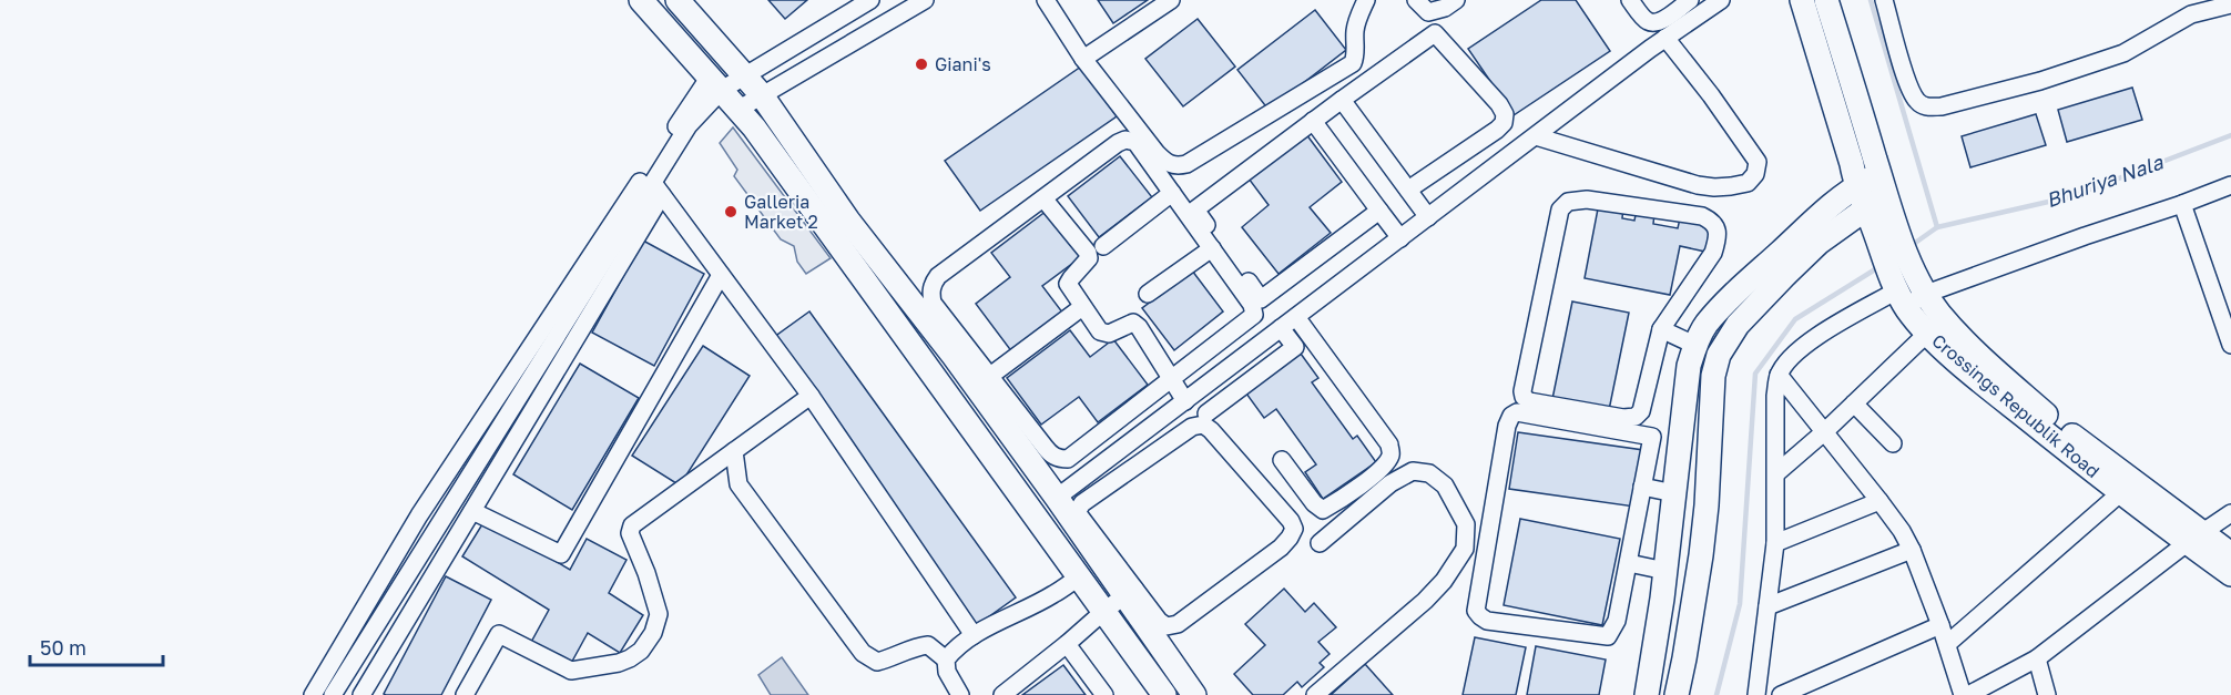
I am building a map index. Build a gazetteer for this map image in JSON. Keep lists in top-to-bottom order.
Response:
{
  "streets": {
    "street": ["Crossings Republik Road"]
  },
  "water": ["Bhuriya Nala"],
  "places": ["Giani's", "Galleria Market 2"],
  "scale_bar": "50 m"
}
